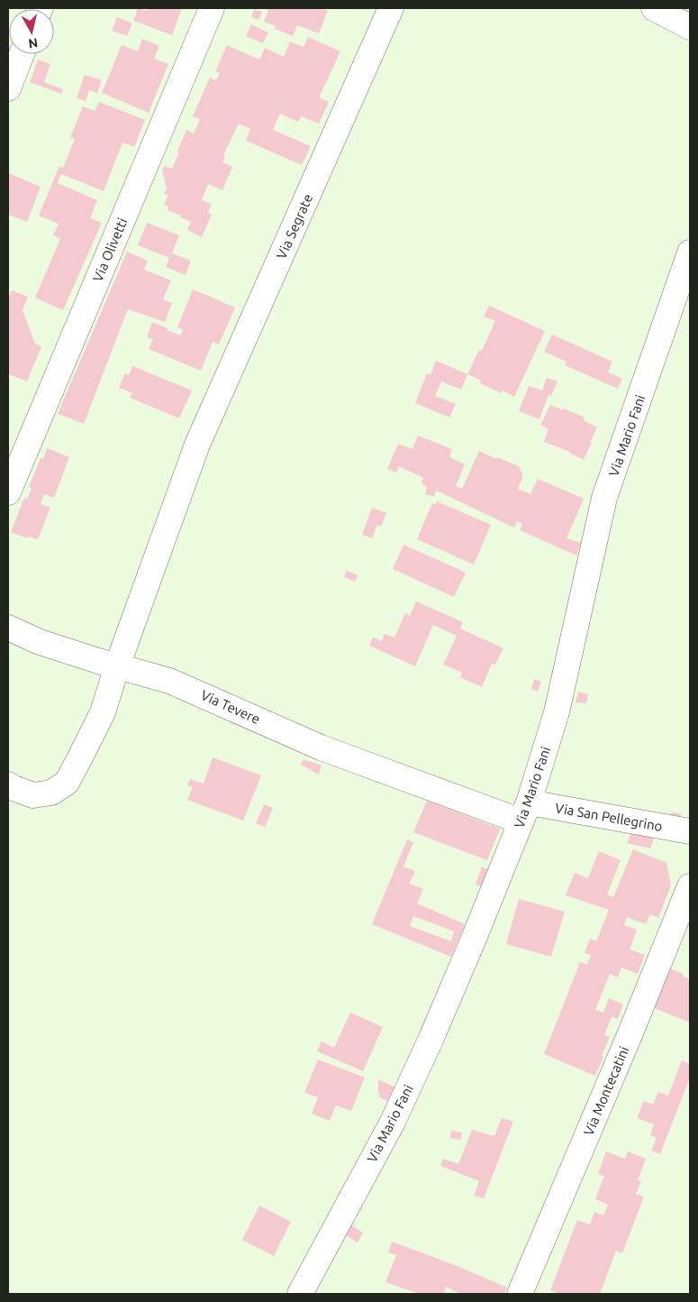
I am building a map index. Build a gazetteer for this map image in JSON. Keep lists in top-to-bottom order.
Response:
{
  "streets": {
    "street": [
      "Via Segrate",
      "Via Olivetti",
      "Via Mario Fani",
      "Via Tevere",
      "Via San Pellegrino",
      "Via Montecatini"
    ]
  },
  "crossings": [
    ["Via Segrate", "Via Tevere"],
    ["Via Mario Fani", "Via Tevere"],
    ["Via Mario Fani", "Via San Pellegrino"],
    ["Via Tevere", "Via San Pellegrino"]
  ],
  "north": "bottom"
}
